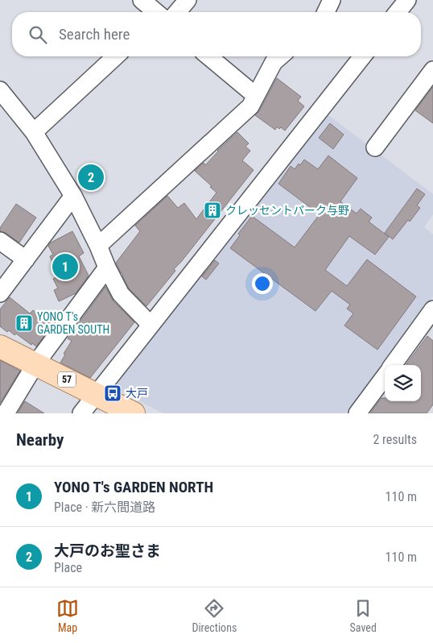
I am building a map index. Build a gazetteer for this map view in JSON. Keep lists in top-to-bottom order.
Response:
{
  "streets": {
    "main road": ["57"]
  },
  "places": {
    "building": ["クレッセントパーク与野", "YONO T's GARDEN SOUTH"],
    "bus stop": ["大戸"]
  },
  "page": {
    "search": "Search here",
    "pins": ["2", "1"],
    "heading": ["Nearby", "2 results"],
    "list": [
      {
        "mark": "1",
        "name": "YONO T's GARDEN NORTH",
        "note": "Place · 新六間道路",
        "value": "110 m"
      },
      {
        "mark": "2",
        "name": "大戸のお聖さま",
        "note": "Place",
        "value": "110 m"
      }
    ],
    "nav": ["Map", "Directions", "Saved"]
  }
}
